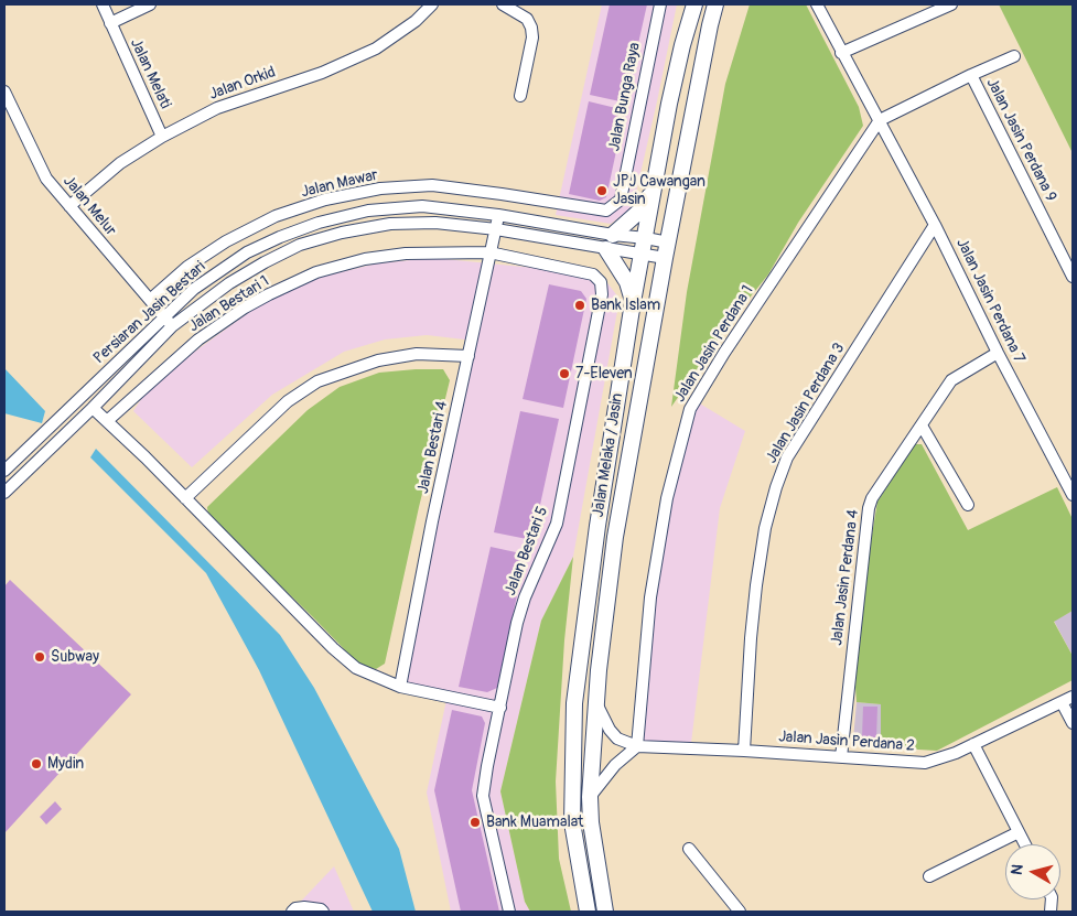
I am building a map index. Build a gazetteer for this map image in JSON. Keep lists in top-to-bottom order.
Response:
{
  "streets": {
    "main road": ["Jalan Melaka / Jasin"],
    "street": [
      "Jalan Melati",
      "Jalan Orkid",
      "Jalan Bunga Raya",
      "Jalan Jasin Perdana 9",
      "Jalan Mawar",
      "Jalan Melur",
      "Jalan Jasin Perdana 7",
      "Jalan Bestari 1",
      "Persiaran Jasin Bestari",
      "Jalan Jasin Perdana 1",
      "Jalan Jasin Perdana 3",
      "Jalan Bestari 4",
      "Jalan Bestari 5",
      "Jalan Jasin Perdana 4",
      "Jalan Jasin Perdana 2"
    ]
  },
  "crossings": [
    ["Jalan Melati", "Jalan Orkid"],
    ["Jalan Orkid", "Jalan Melur"],
    ["Jalan Bunga Raya", "Jalan Mawar"],
    ["Jalan Mawar", "Jalan Melur"],
    ["Jalan Melur", "Persiaran Jasin Bestari"],
    ["Jalan Jasin Perdana 7", "Jalan Jasin Perdana 1"],
    ["Jalan Jasin Perdana 7", "Jalan Jasin Perdana 3"],
    ["Jalan Jasin Perdana 7", "Jalan Jasin Perdana 4"],
    ["Jalan Bestari 1", "Jalan Bestari 4"],
    ["Jalan Bestari 1", "Jalan Bestari 5"],
    ["Persiaran Jasin Bestari", "Jalan Bestari 4"],
    ["Persiaran Jasin Bestari", "Jalan Melaka / Jasin"],
    ["Jalan Jasin Perdana 1", "Jalan Jasin Perdana 2"],
    ["Jalan Jasin Perdana 3", "Jalan Jasin Perdana 2"],
    ["Jalan Bestari 4", "Jalan Bestari 5"],
    ["Jalan Jasin Perdana 4", "Jalan Jasin Perdana 2"]
  ],
  "places": [
    "JPJ Cawangan Jasin",
    "Bank Islam",
    "7-Eleven",
    "Subway",
    "Mydin",
    "Bank Muamalat"
  ],
  "north": "left"
}
